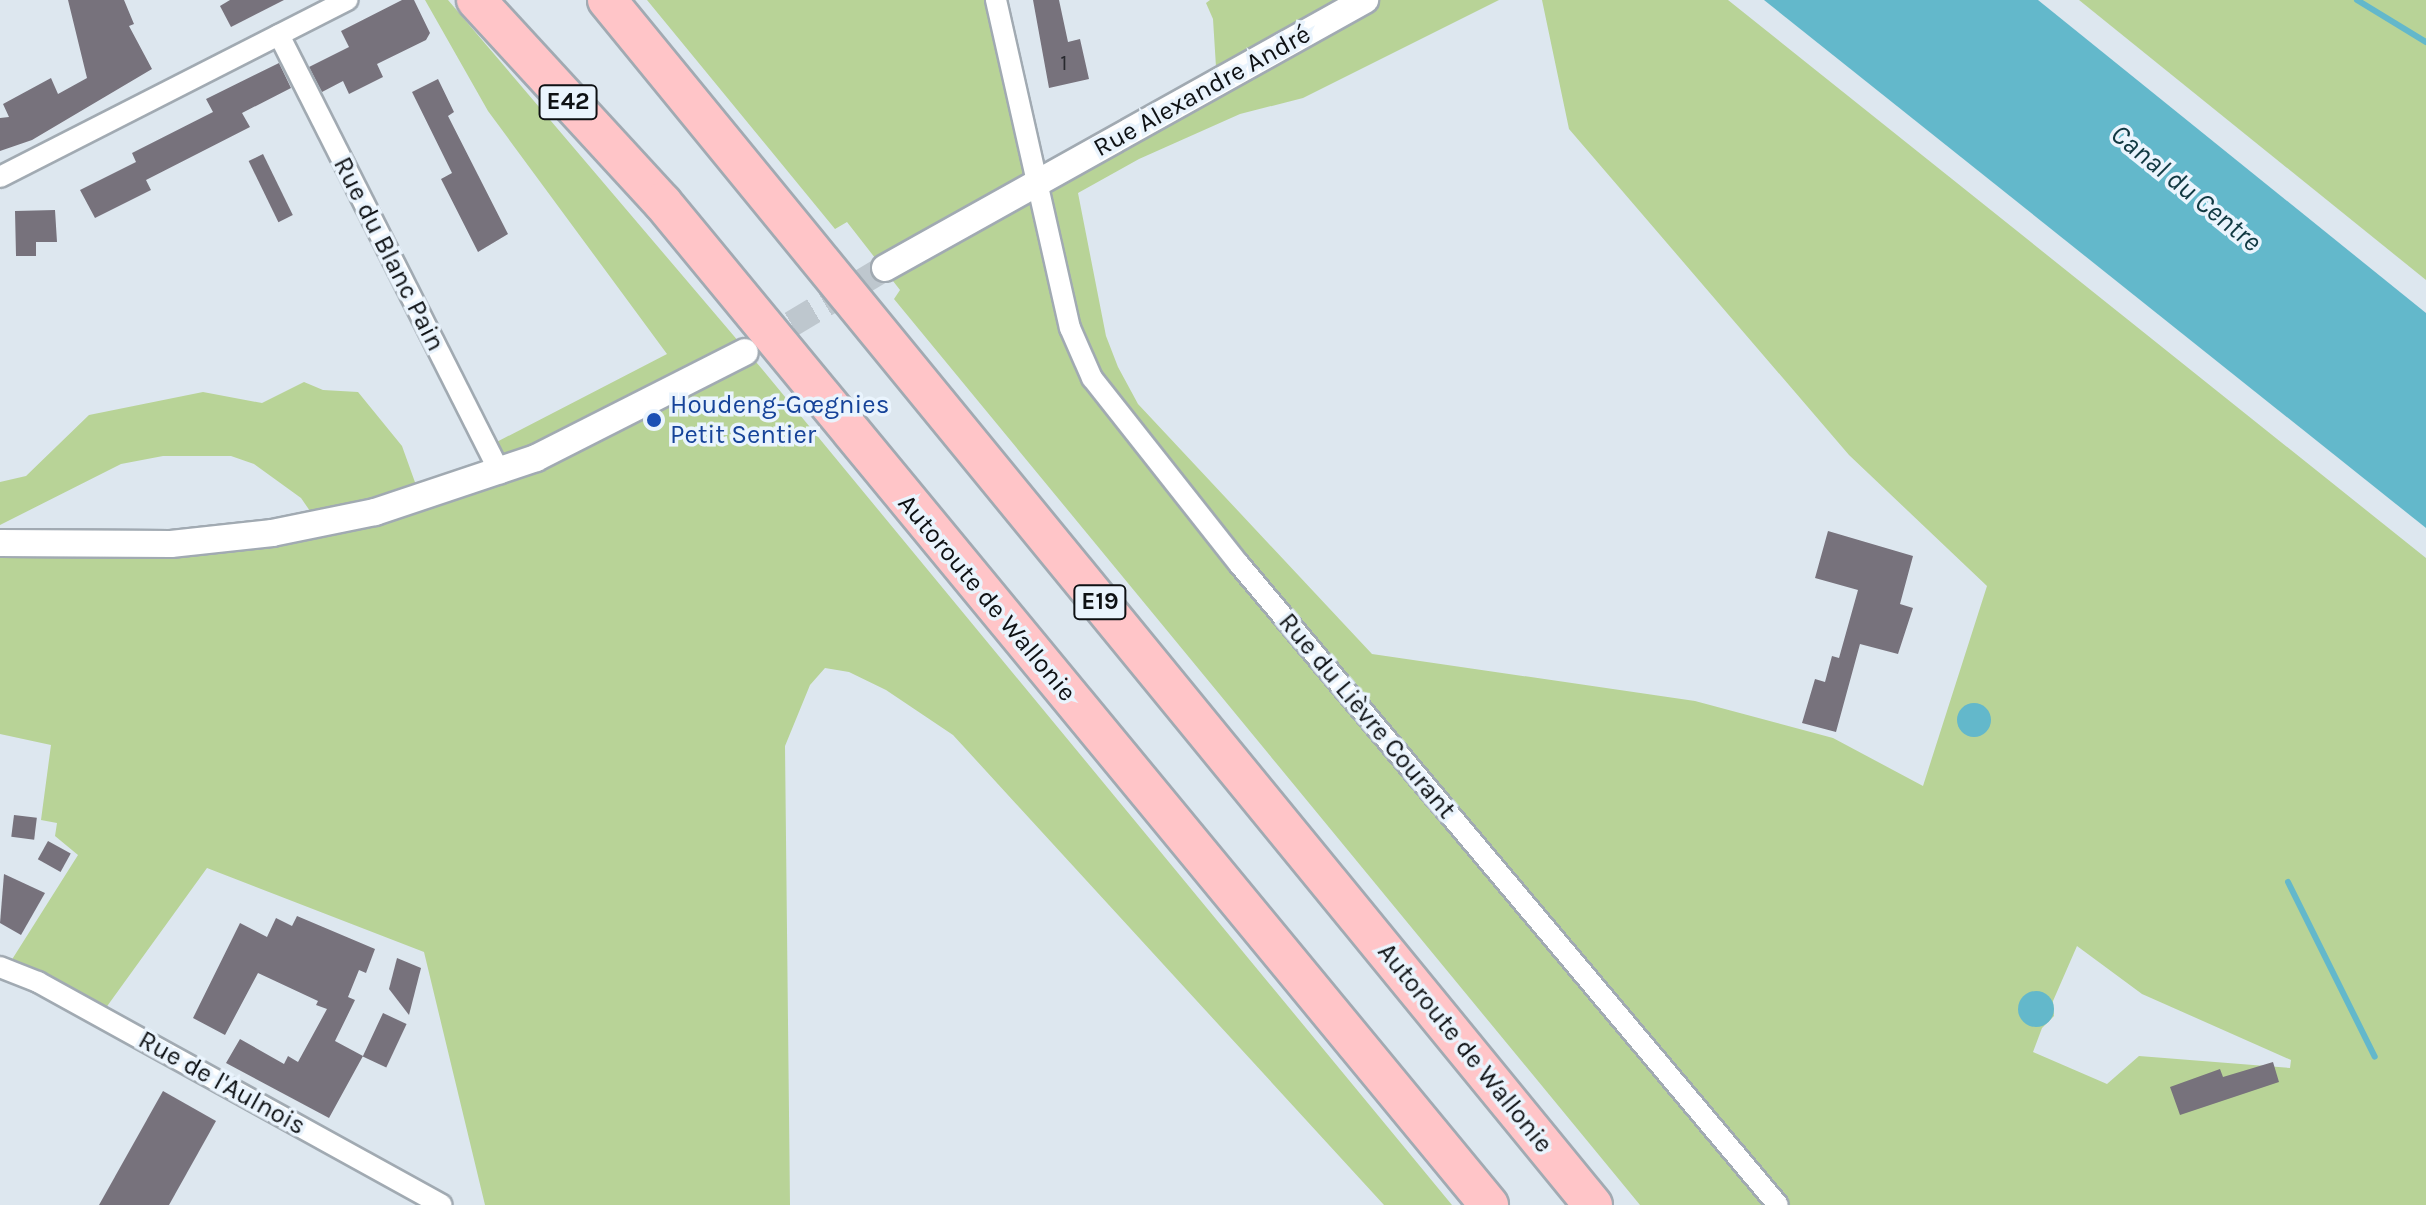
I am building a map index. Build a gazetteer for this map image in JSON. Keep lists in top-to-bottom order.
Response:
{
  "streets": {
    "highway": ["E42", "Autoroute de Wallonie", "E19"],
    "street": [
      "Rue Alexandre André",
      "Rue du Blanc Pain",
      "Rue du Lièvre Courant",
      "Rue de l'Aulnois"
    ]
  },
  "crossings": [
    ["Rue Alexandre André", "Rue du Lièvre Courant"]
  ],
  "water": ["Canal du Centre"],
  "places": ["Houdeng-Gœgnies Petit Sentier"],
  "house_numbers": ["1"]
}
